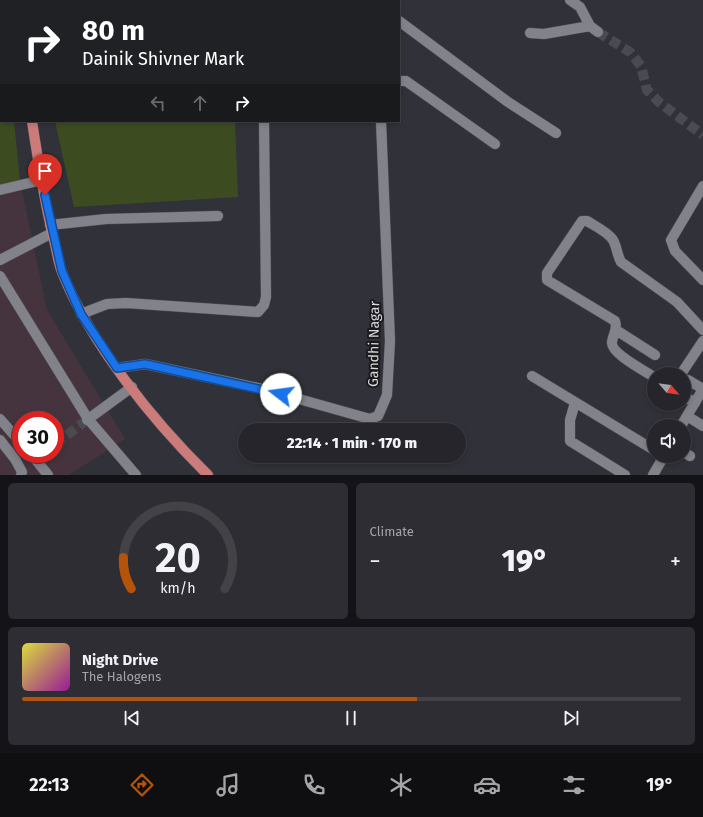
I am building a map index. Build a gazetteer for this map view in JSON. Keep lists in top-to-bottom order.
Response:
{
  "streets": {
    "street": ["Gandhi Nagar"]
  },
  "north": "bottom right",
  "page": {
    "turn": ["80 m", "Dainik Shivner Mark"],
    "limit": "30",
    "trip": "22:14 · 1 min · 170 m",
    "tile": "Climate",
    "heat": ["−", "19°", "+"],
    "song": ["Night Drive", "The Halogens"],
    "tabs": ["22:13", "19°"],
    "gauge": ["20", "km/h"]
  }
}
